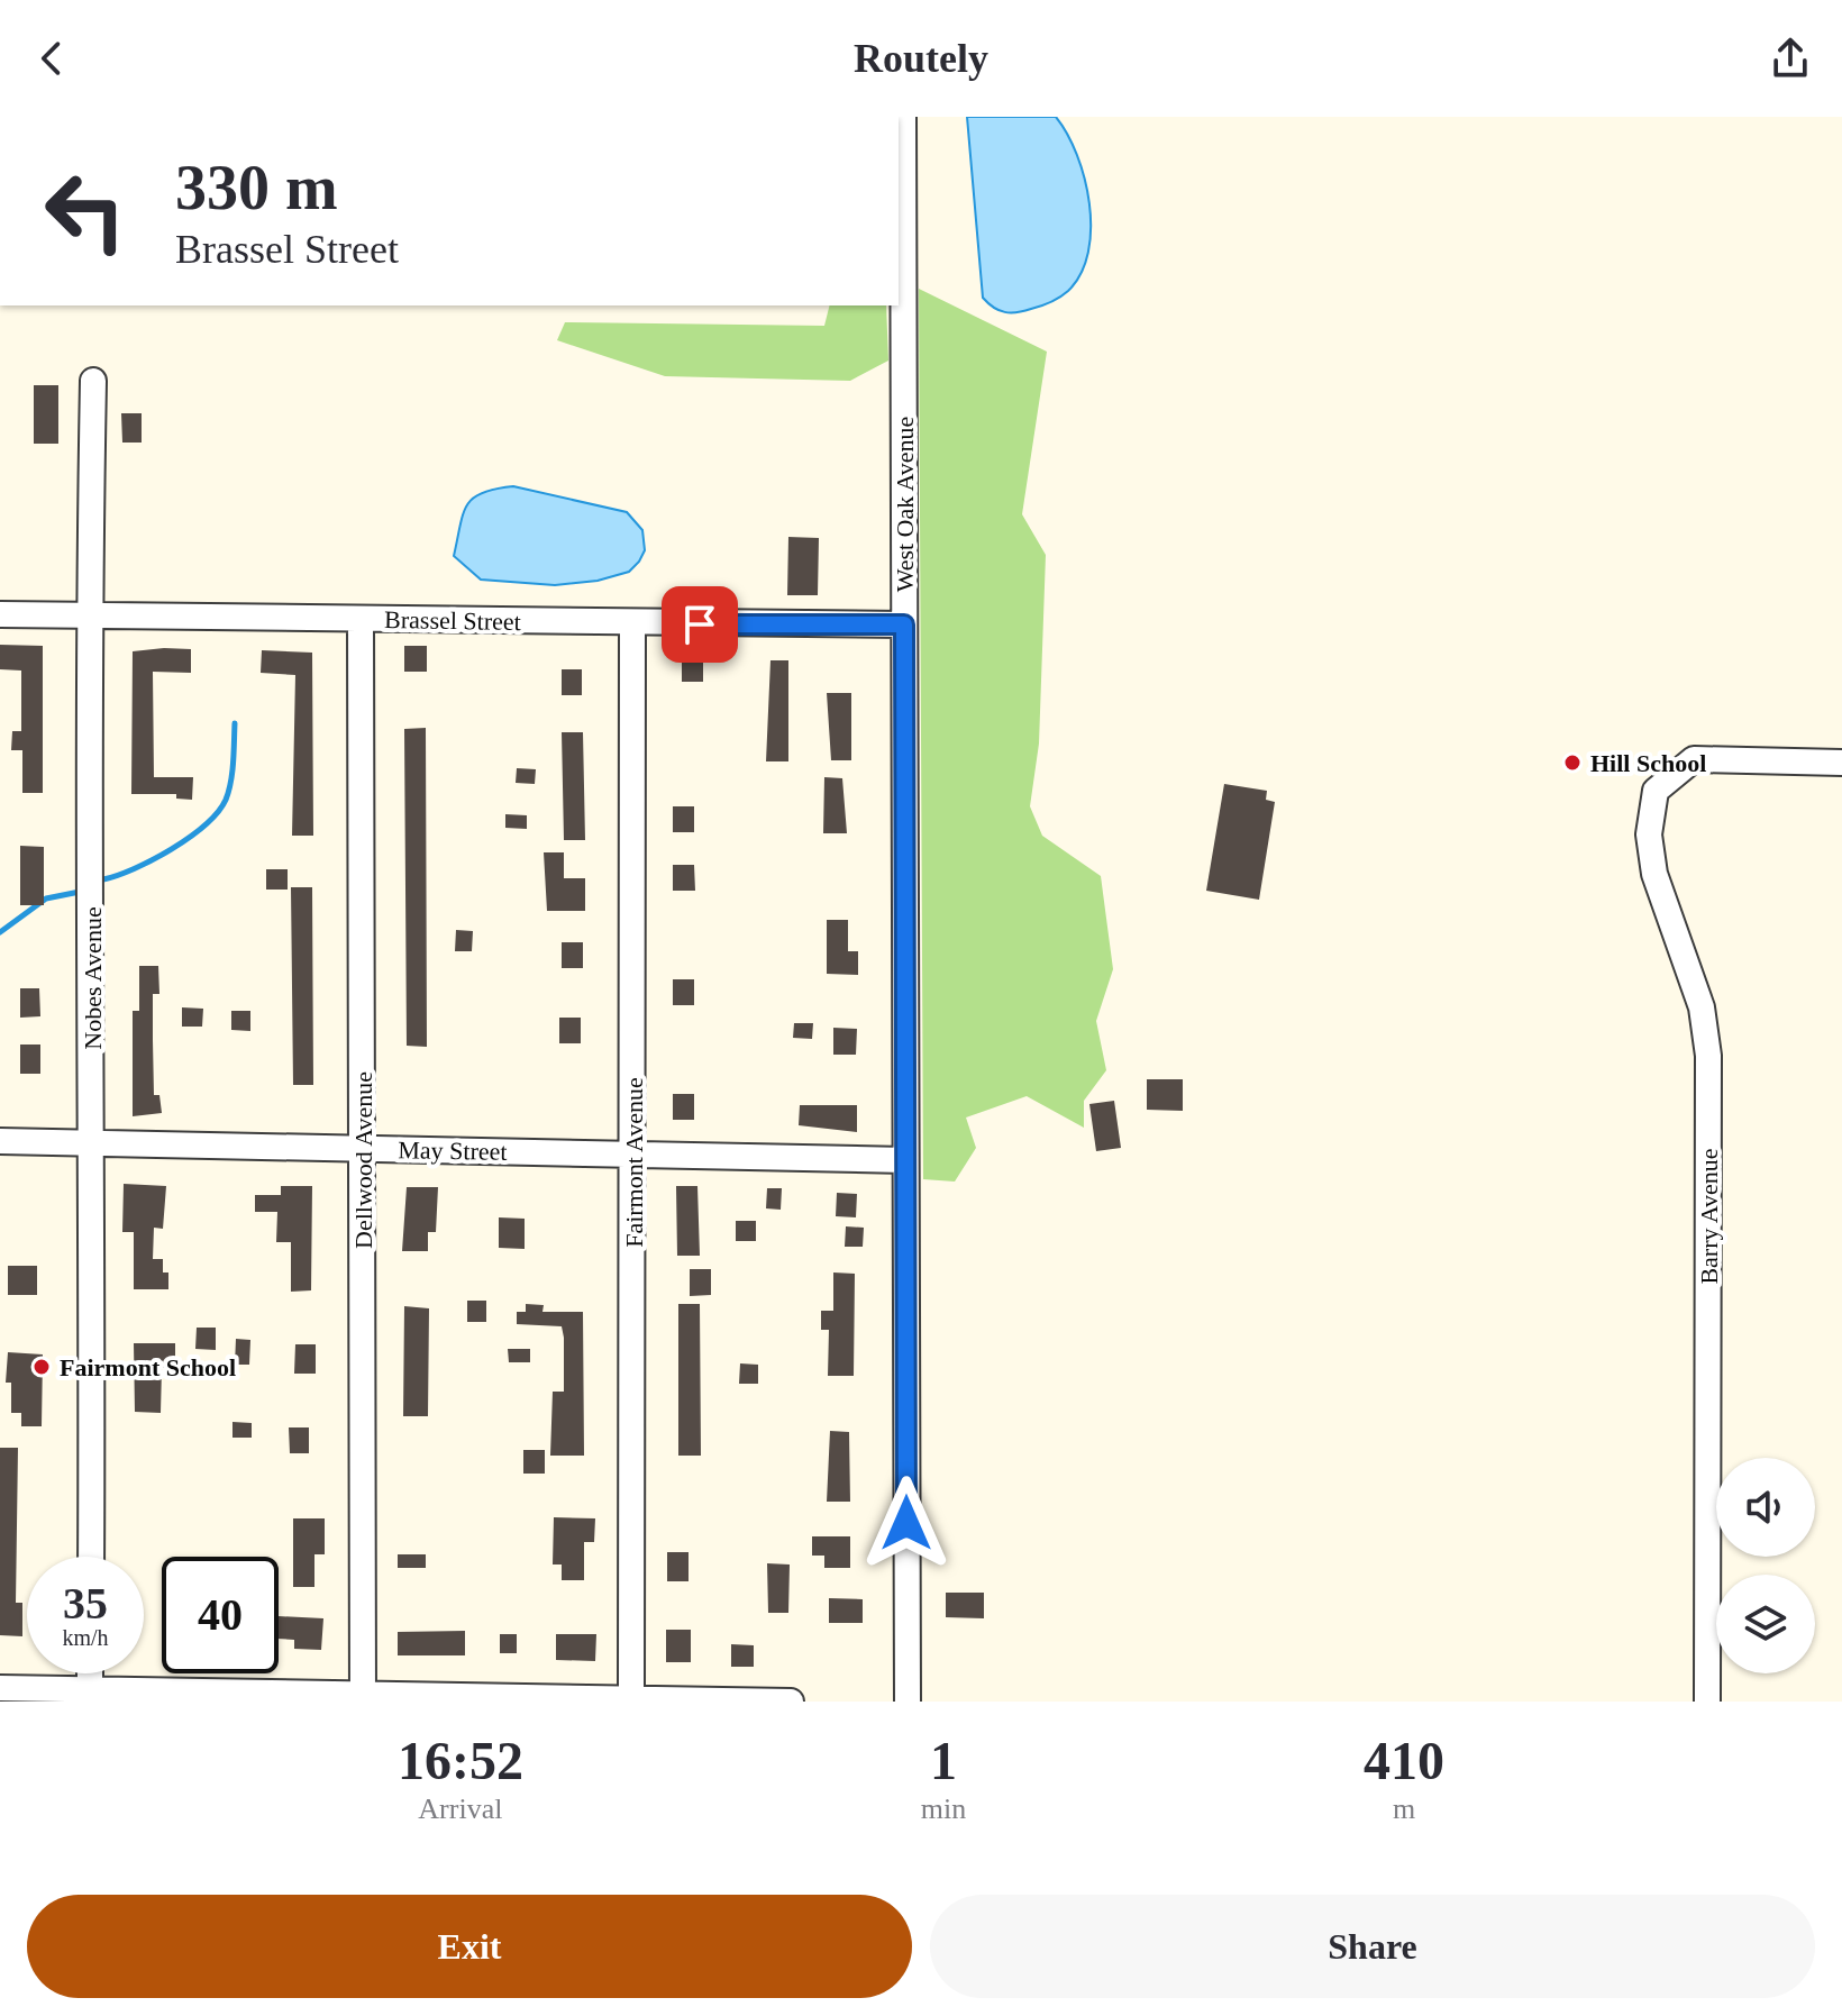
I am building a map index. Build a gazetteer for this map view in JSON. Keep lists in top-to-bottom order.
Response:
{
  "streets": {
    "street": [
      "West Oak Avenue",
      "Brassel Street",
      "Nobes Avenue",
      "May Street",
      "Dellwood Avenue",
      "Fairmont Avenue",
      "Barry Avenue"
    ]
  },
  "crossings": [
    ["West Oak Avenue", "Brassel Street"],
    ["West Oak Avenue", "May Street"],
    ["Brassel Street", "Nobes Avenue"],
    ["Brassel Street", "Dellwood Avenue"],
    ["Brassel Street", "Fairmont Avenue"],
    ["Nobes Avenue", "May Street"],
    ["May Street", "Dellwood Avenue"],
    ["May Street", "Fairmont Avenue"]
  ],
  "places": ["Hill School", "Fairmont School"],
  "page": {
    "header": "Routely",
    "turn": ["330 m", "Brassel Street"],
    "speed": "35 km/h",
    "limit": "40",
    "eta": [
      "16:52",
      "Arrival",
      "1",
      "min",
      "410",
      "m"
    ],
    "buttons": ["Exit", "Share"]
  }
}
